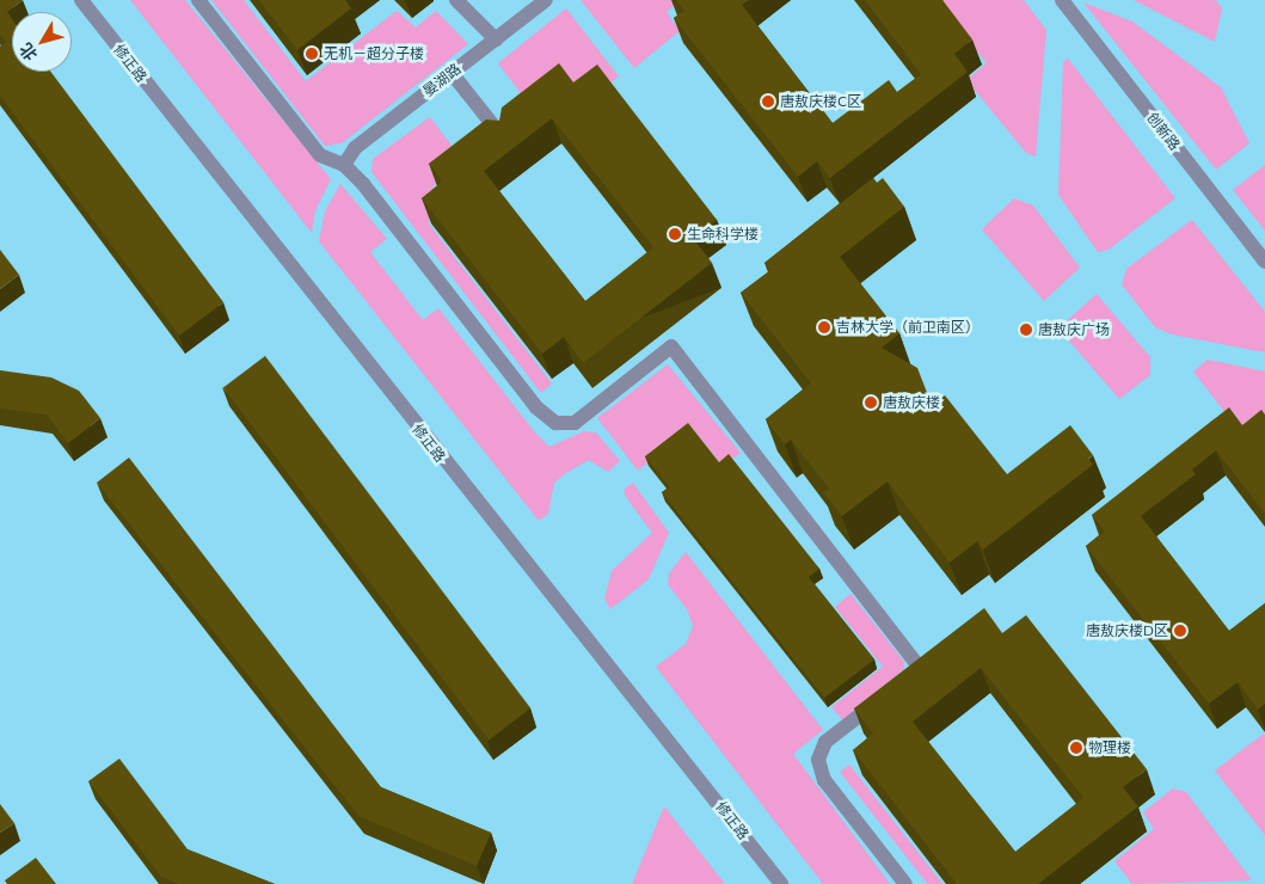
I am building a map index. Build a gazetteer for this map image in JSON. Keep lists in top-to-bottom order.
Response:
{
  "streets": {
    "street": ["修正路", "晏湖路", "创新路"]
  },
  "places": [
    "无机－超分子楼",
    "唐敖庆楼C区",
    "生命科学楼",
    "吉林大学（前卫南区）",
    "唐敖庆广场",
    "唐敖庆楼",
    "唐敖庆楼D区",
    "物理楼"
  ],
  "north": "bottom left"
}
